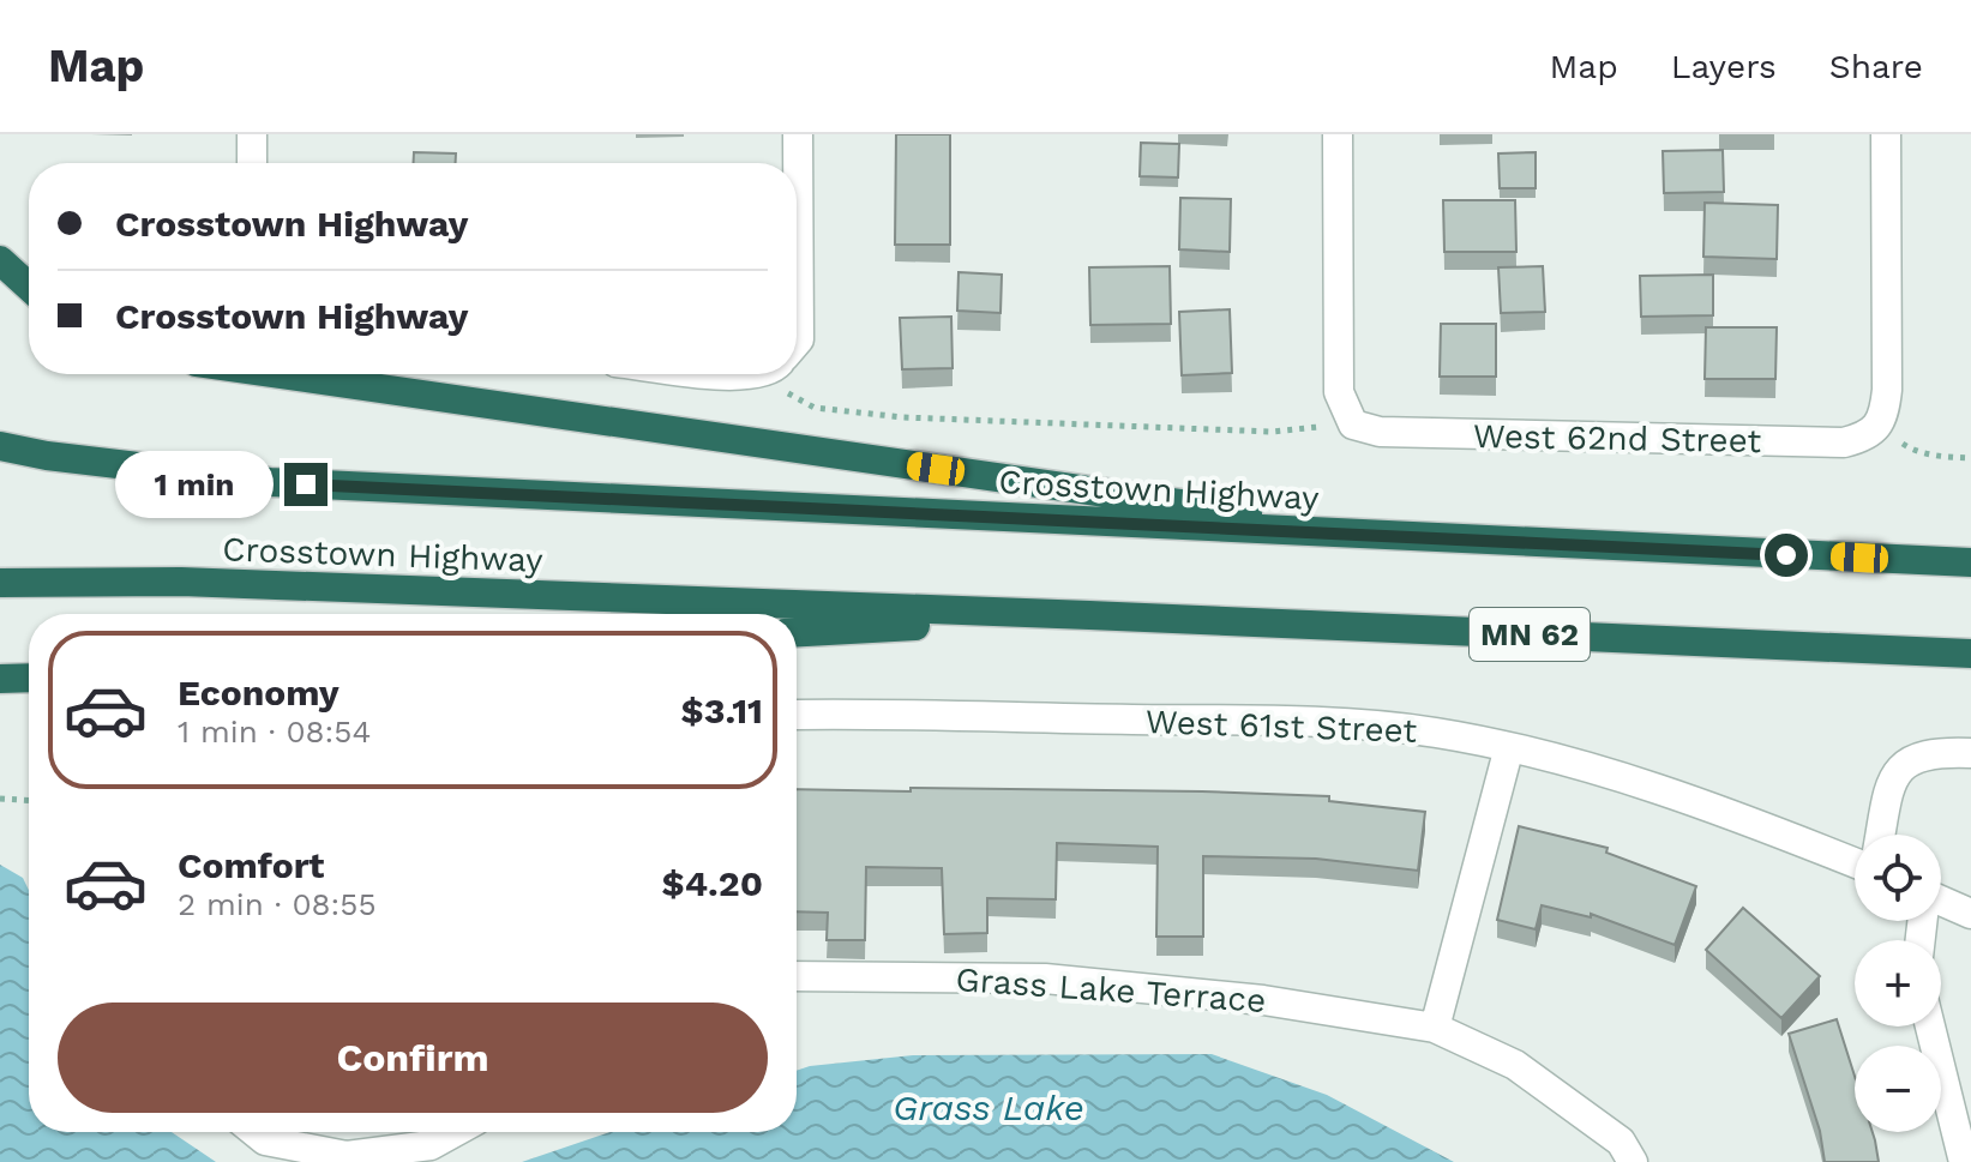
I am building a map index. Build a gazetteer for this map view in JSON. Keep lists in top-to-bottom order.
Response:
{
  "streets": {
    "highway": ["Crosstown Highway", "MN 62"],
    "street": ["West 62nd Street", "West 61st Street", "Grass Lake Terrace"]
  },
  "water": ["Grass Lake"],
  "page": {
    "header": "Map",
    "nav": ["Map", "Layers", "Share"],
    "banner": ["Crosstown Highway", "Crosstown Highway"],
    "bubble": "1 min",
    "list": [
      {
        "name": "Economy",
        "note": "1 min · 08:54",
        "value": "$3.11"
      },
      {
        "name": "Comfort",
        "note": "2 min · 08:55",
        "value": "$4.20"
      }
    ],
    "map_buttons": ["+", "−"],
    "buttons": "Confirm"
  }
}
